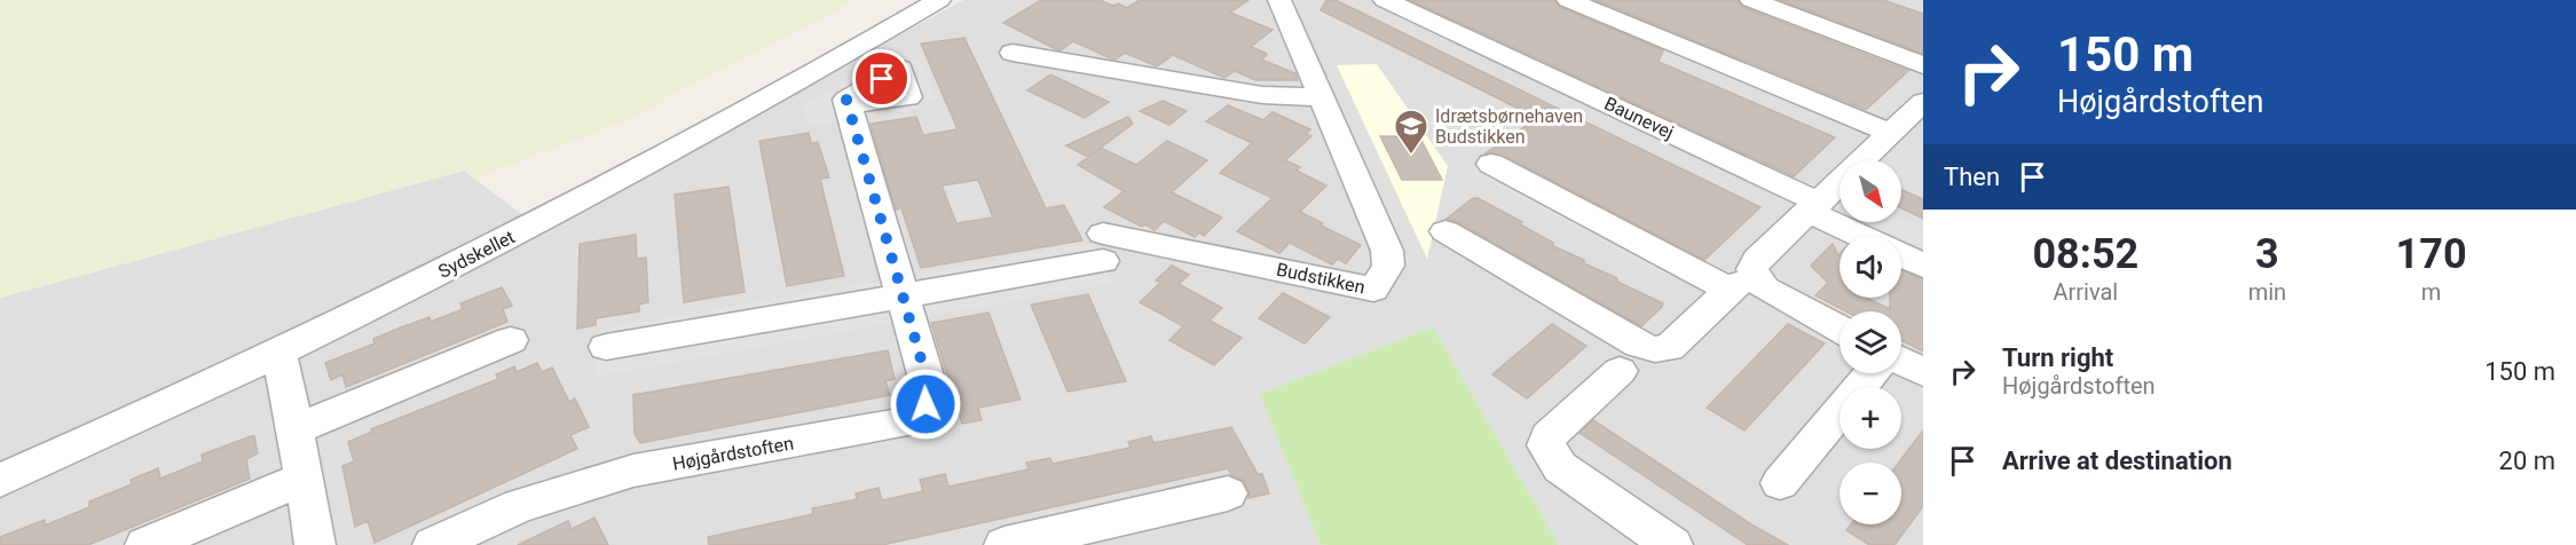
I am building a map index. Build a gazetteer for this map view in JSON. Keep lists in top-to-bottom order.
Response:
{
  "streets": {
    "street": [
      "Baunevej",
      "Sydskellet",
      "Budstikken",
      "Højgårdstoften"
    ]
  },
  "crossings": [
    ["Budstikken", "Højgårdstoften"]
  ],
  "places": {
    "school or university": ["Idrætsbørnehaven Budstikken"]
  },
  "north": "bottom right",
  "page": {
    "turn": ["150 m", "Højgårdstoften"],
    "then": "Then",
    "map_buttons": ["+", "−"],
    "eta": [
      "08:52",
      "Arrival",
      "3",
      "min",
      "170",
      "m"
    ],
    "list": [
      {
        "name": "Turn right",
        "note": "Højgårdstoften",
        "value": "150 m"
      },
      {
        "name": "Arrive at destination",
        "value": "20 m"
      }
    ]
  }
}
